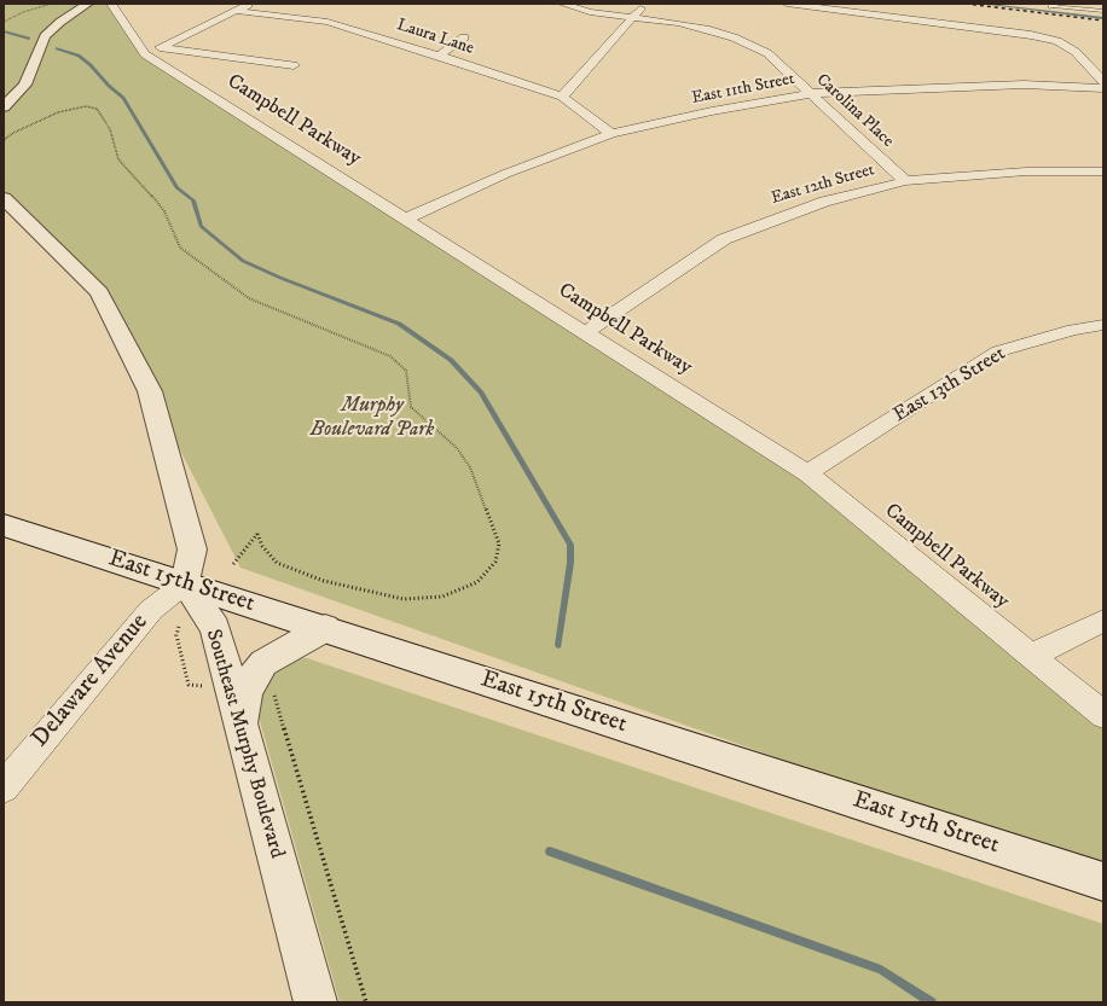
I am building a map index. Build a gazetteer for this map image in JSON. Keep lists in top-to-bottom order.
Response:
{
  "streets": {
    "street": [
      "Laura Lane",
      "East 11th Street",
      "Carolina Place",
      "Campbell Parkway",
      "East 12th Street",
      "East 13th Street",
      "East 15th Street",
      "Delaware Avenue",
      "Southeast Murphy Boulevard"
    ]
  },
  "crossings": [
    ["Laura Lane", "East 11th Street"],
    ["East 11th Street", "Carolina Place"],
    ["East 11th Street", "Campbell Parkway"],
    ["Carolina Place", "East 12th Street"],
    ["Campbell Parkway", "East 12th Street"],
    ["Campbell Parkway", "East 13th Street"],
    ["East 15th Street", "Delaware Avenue"],
    ["East 15th Street", "Southeast Murphy Boulevard"],
    ["Delaware Avenue", "Southeast Murphy Boulevard"]
  ],
  "parks": ["Murphy Boulevard Park"]
}
